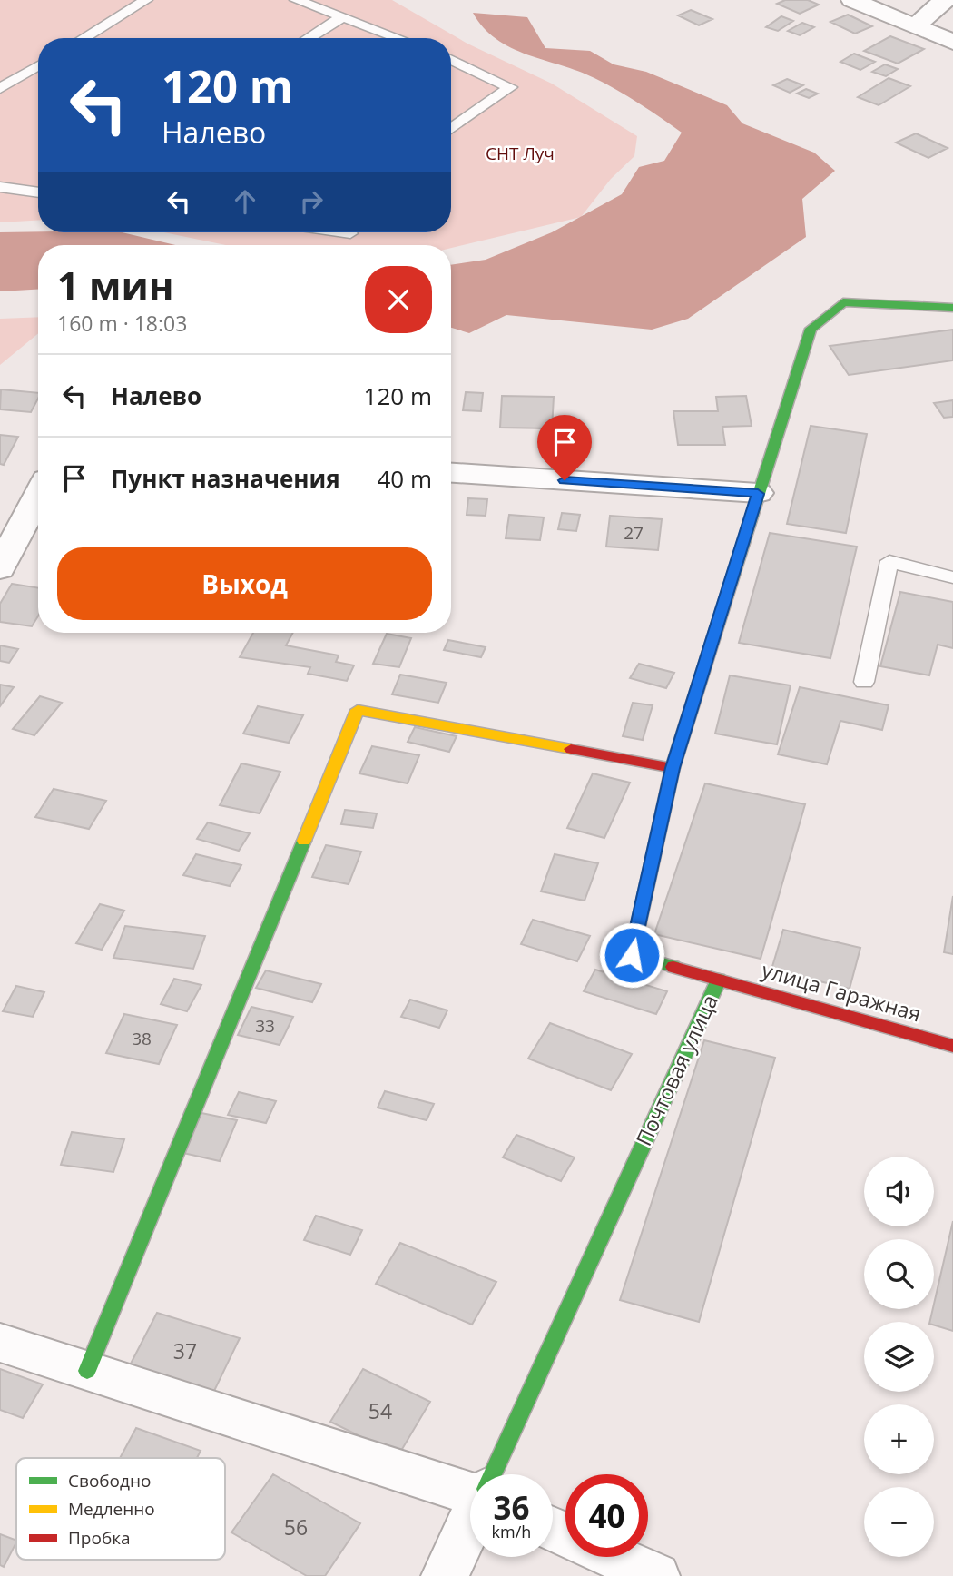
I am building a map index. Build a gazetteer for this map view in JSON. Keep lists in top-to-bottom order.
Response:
{
  "streets": {
    "street": ["улица Гаражная", "Почтовая улица"]
  },
  "crossings": [
    ["улица Гаражная", "Почтовая улица"]
  ],
  "parks": ["СНТ Луч"],
  "house_numbers": [
    "27",
    "33",
    "38",
    "37",
    "54",
    "56"
  ],
  "legend": ["Свободно", "Медленно", "Пробка"],
  "page": {
    "turn": ["120 m", "Налево"],
    "heading": ["1 мин", "160 m · 18:03"],
    "list": [
      {
        "name": "Налево",
        "value": "120 m"
      },
      {
        "name": "Пункт назначения",
        "value": "40 m"
      }
    ],
    "buttons": "Выход",
    "map_buttons": ["+", "−"],
    "speed": "36 km/h",
    "limit": "40"
  }
}
